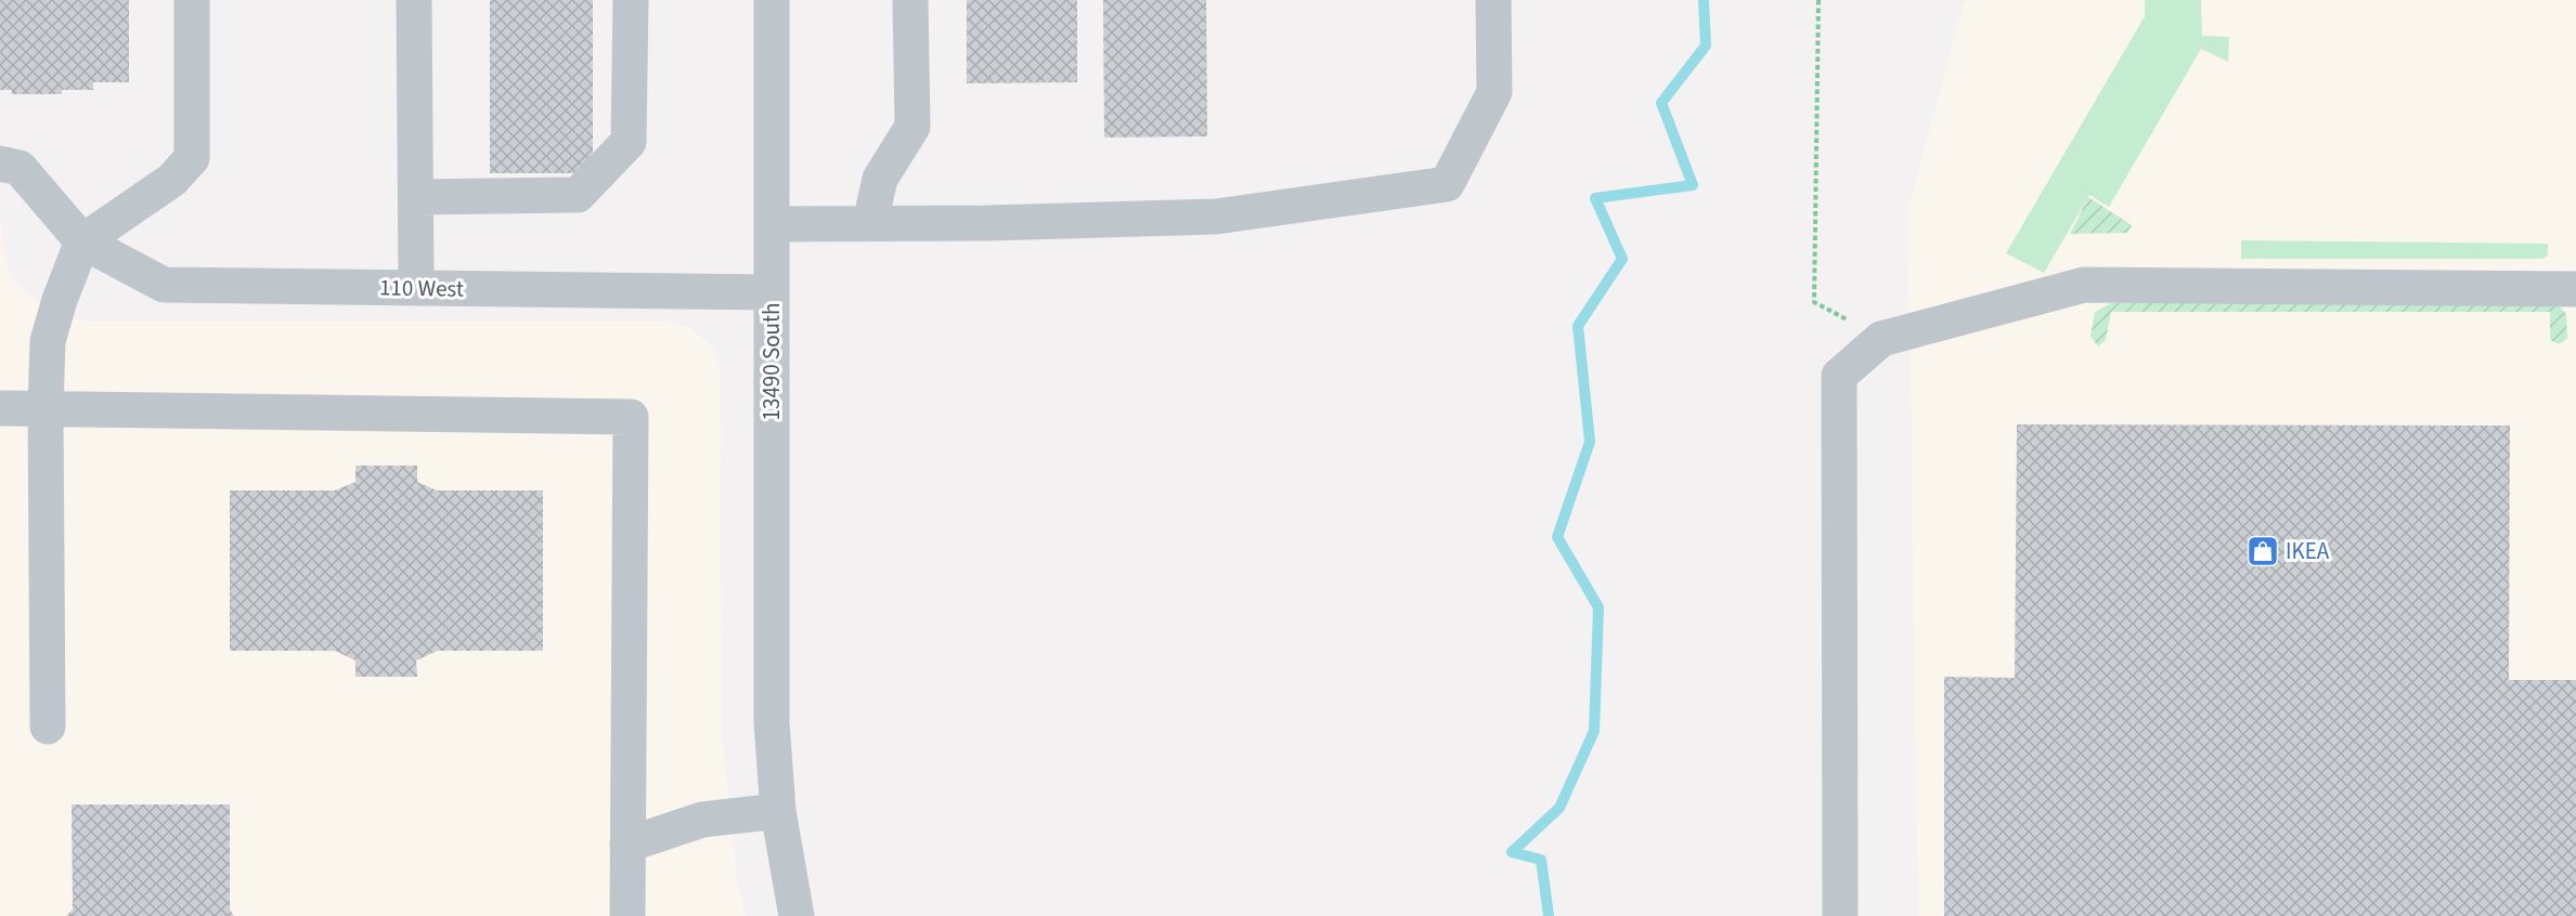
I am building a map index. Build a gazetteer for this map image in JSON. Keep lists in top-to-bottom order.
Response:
{
  "streets": {
    "street": ["110 West", "13490 South"]
  },
  "crossings": [
    ["110 West", "13490 South"]
  ],
  "places": {
    "shop": ["IKEA"]
  }
}
